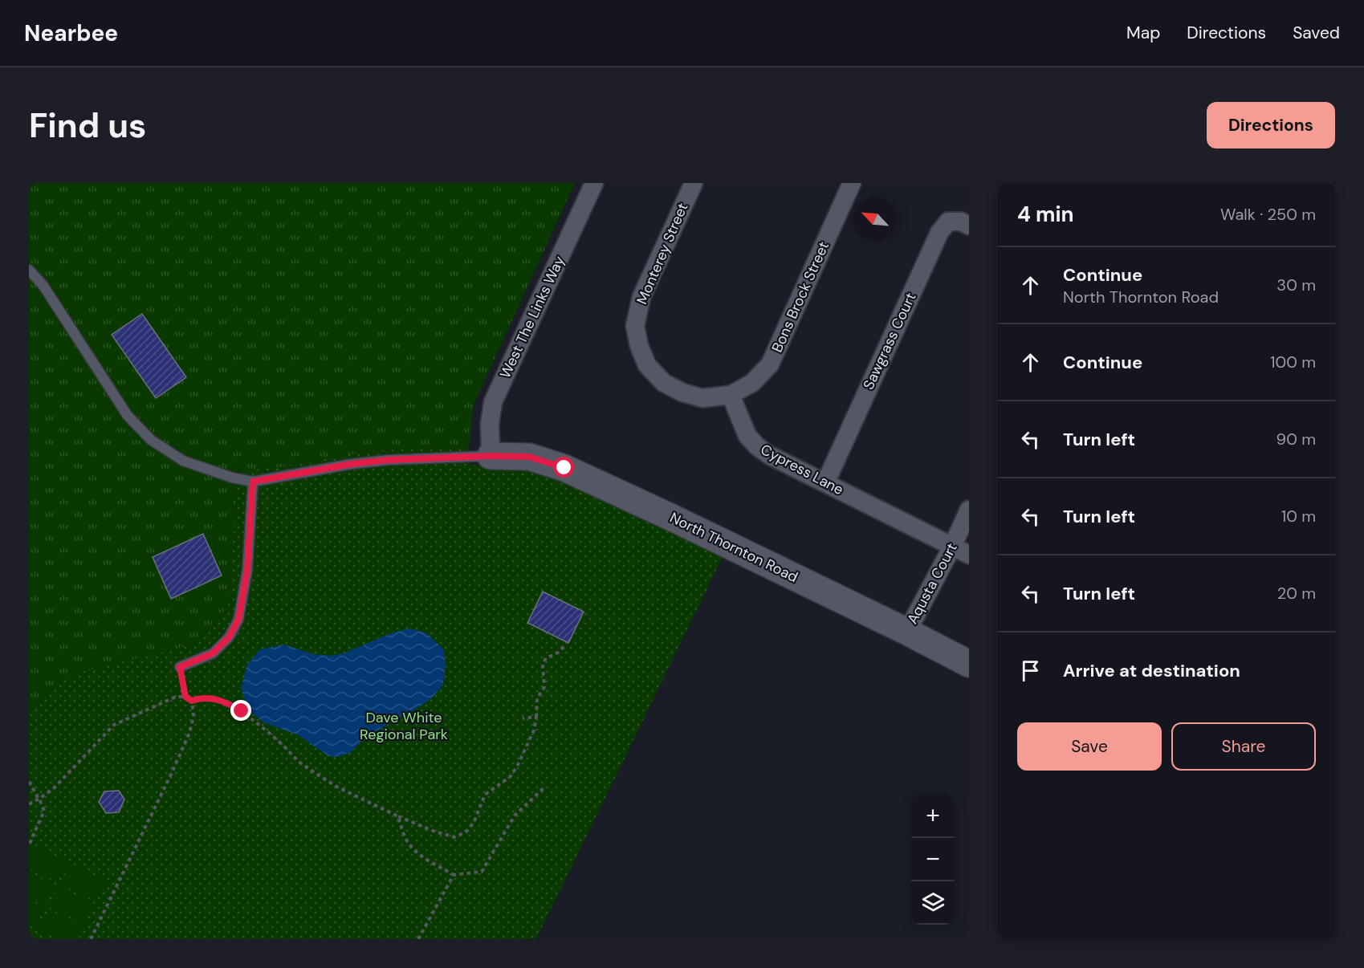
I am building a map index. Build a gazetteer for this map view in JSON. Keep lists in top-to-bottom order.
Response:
{
  "streets": {
    "street": [
      "Monterey Street",
      "Bons Brock Street",
      "West The Links Way",
      "Sawgrass Court",
      "Cypress Lane",
      "North Thornton Road",
      "Aqusta Court"
    ]
  },
  "crossings": [
    ["Monterey Street", "Bons Brock Street"],
    ["Monterey Street", "Cypress Lane"],
    ["Bons Brock Street", "Cypress Lane"],
    ["West The Links Way", "North Thornton Road"],
    ["Sawgrass Court", "Cypress Lane"],
    ["Cypress Lane", "Aqusta Court"],
    ["North Thornton Road", "Aqusta Court"]
  ],
  "parks": ["Dave White Regional Park"],
  "north": "top left",
  "page": {
    "header": "Nearbee",
    "nav": ["Map", "Directions", "Saved"],
    "buttons": [
      "Directions",
      ["Save", "Share"]
    ],
    "title": "Find us",
    "heading": ["4 min", "Walk · 250 m"],
    "list": [
      ["Continue", "North Thornton Road", "30 m"],
      ["Continue", "100 m"],
      ["Turn left", "90 m"],
      ["Turn left", "10 m"],
      ["Turn left", "20 m"],
      "Arrive at destination"
    ],
    "map_buttons": ["+", "−"]
  }
}
